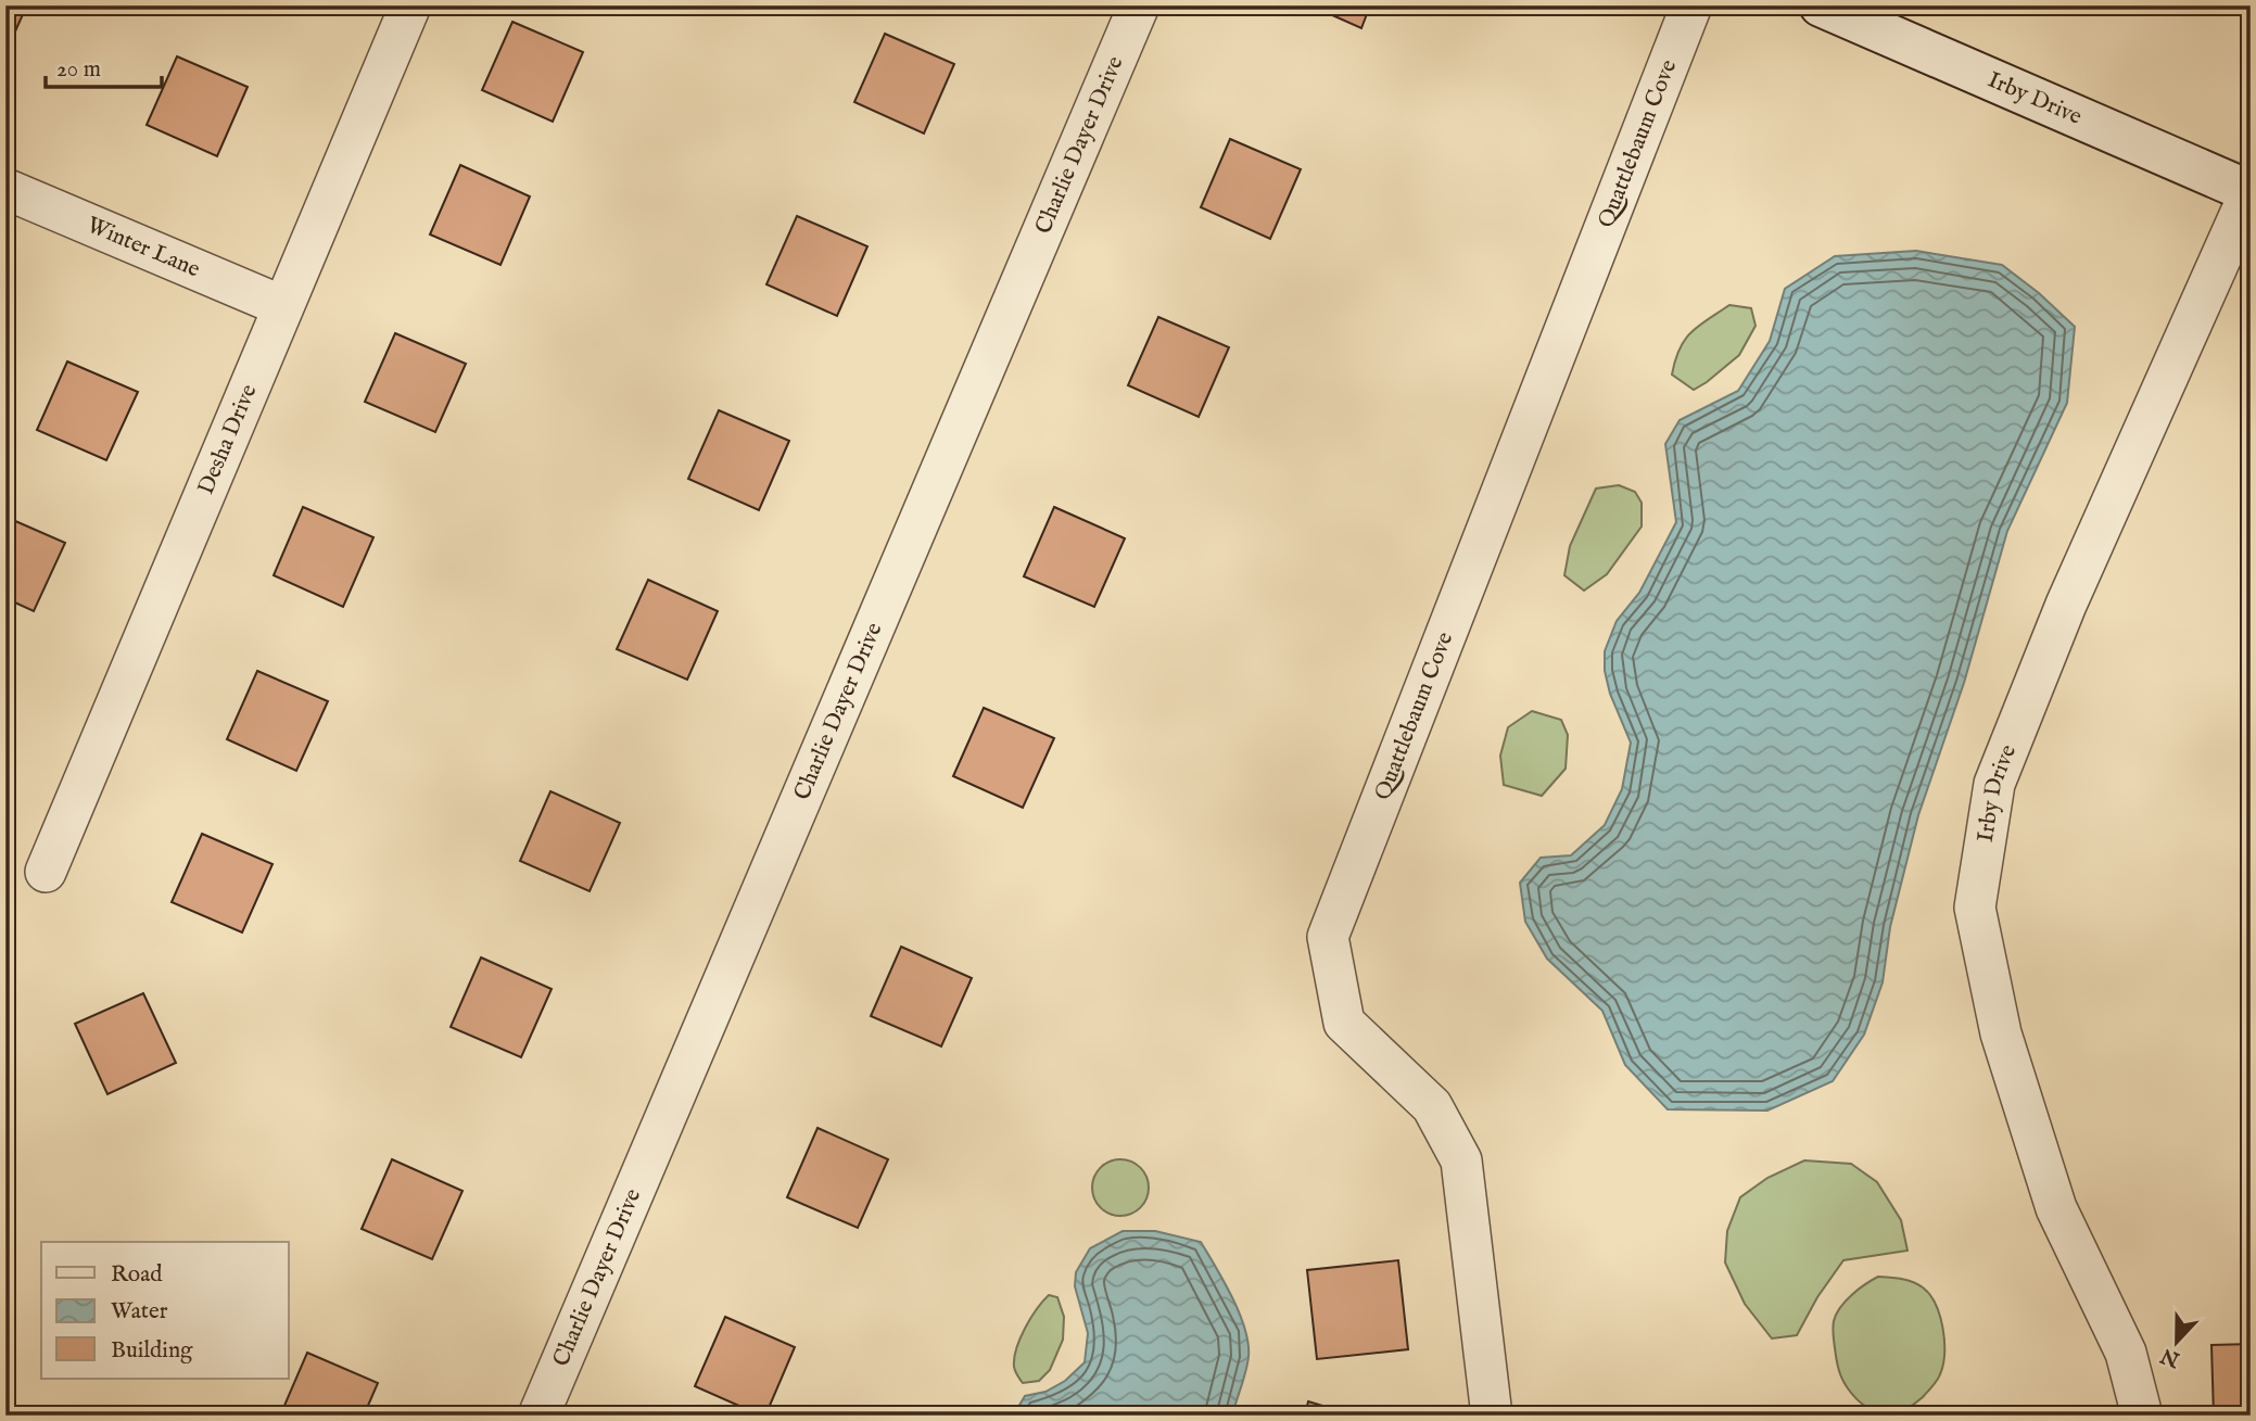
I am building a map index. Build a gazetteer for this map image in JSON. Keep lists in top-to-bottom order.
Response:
{
  "streets": {
    "street": [
      "Irby Drive",
      "Quattlebaum Cove",
      "Charlie Dayer Drive",
      "Winter Lane",
      "Desha Drive"
    ]
  },
  "crossings": [
    ["Winter Lane", "Desha Drive"]
  ],
  "legend": ["Road", "Water", "Building"],
  "scale_bar": "20 m",
  "north": "bottom"
}
